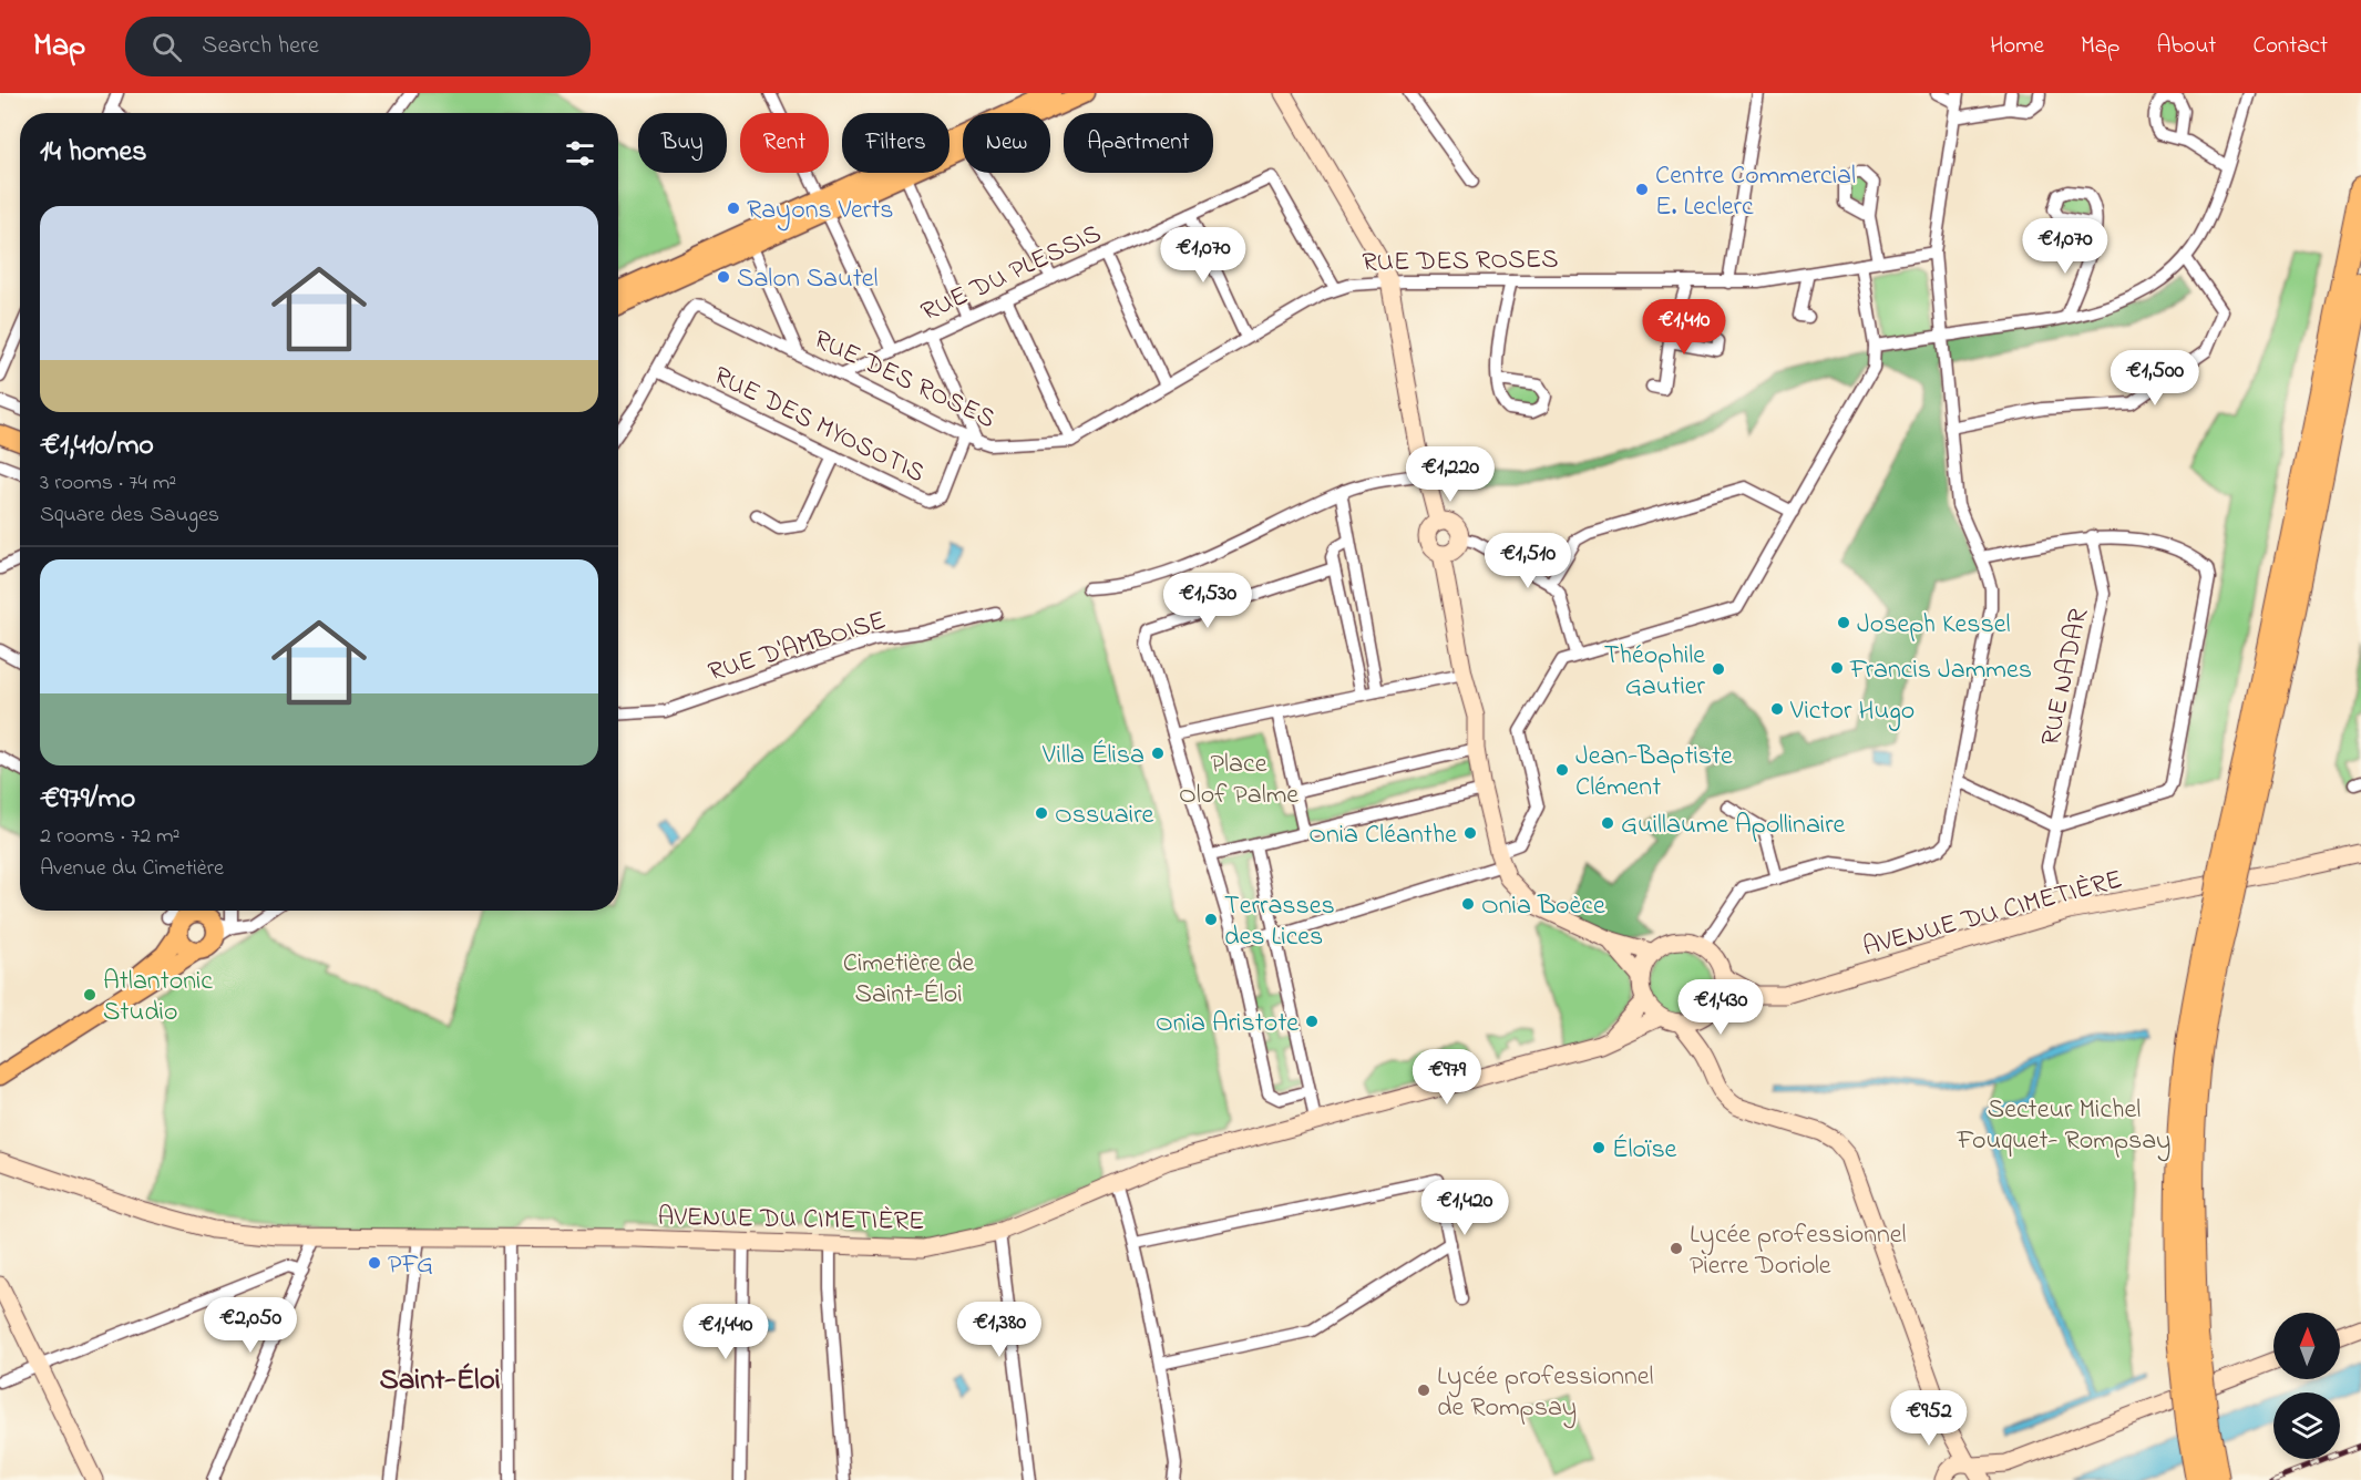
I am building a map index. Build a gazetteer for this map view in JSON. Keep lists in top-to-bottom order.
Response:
{
  "streets": {
    "street": [
      "RUE DES ROSES",
      "RUE DU PLESSIS",
      "RUE DES MYOSOTIS",
      "RUE D'AMBOISE",
      "RUE NADAR",
      "AVENUE DU CIMETIÈRE"
    ]
  },
  "crossings": [
    ["RUE DES ROSES", "RUE DU PLESSIS"],
    ["RUE DES ROSES", "RUE DES MYOSOTIS"]
  ],
  "districts": ["Saint-Éloi"],
  "parks": ["Place Olof Palme", "Cimetière de Saint-Éloi", "Secteur Michel Fouquet- Rompsay"],
  "places": [
    "Centre Commercial E. Leclerc",
    "Rayons Verts",
    "Salon Sautel",
    "Joseph Kessel",
    "Francis Jammes",
    "Théophile Gautier",
    "Victor Hugo",
    "Villa Élisa",
    "Jean-Baptiste Clément",
    "Ossuaire",
    "Guillaume Apollinaire",
    "Onia Cléanthe",
    "Onia Boèce",
    "Terrasses des Lices",
    "Atlantonic Studio",
    "Onia Aristote",
    "Éloïse",
    "Lycée professionnel Pierre Doriole",
    "PFG",
    "Lycée professionnel de Rompsay"
  ],
  "north": "top",
  "page": {
    "header": "Map",
    "search": "Search here",
    "nav": [
      "Home",
      "Map",
      "About",
      "Contact"
    ],
    "chip": [
      "Buy",
      "Rent",
      "Filters",
      "New",
      "Apartment"
    ],
    "heading": "14 homes",
    "list": [
      {
        "name": "€1,410/mo",
        "note": "3 rooms · 74 m² · Square des Sauges"
      },
      {
        "name": "€979/mo",
        "note": "2 rooms · 72 m² · Avenue du Cimetière"
      }
    ],
    "price": [
      "€1,070",
      "€1,070",
      "€1,410",
      "€1,500",
      "€1,220",
      "€1,510",
      "€1,530",
      "€1,430",
      "€979",
      "€1,420",
      "€2,050",
      "€1,380",
      "€1,440",
      "€952"
    ]
  }
}
